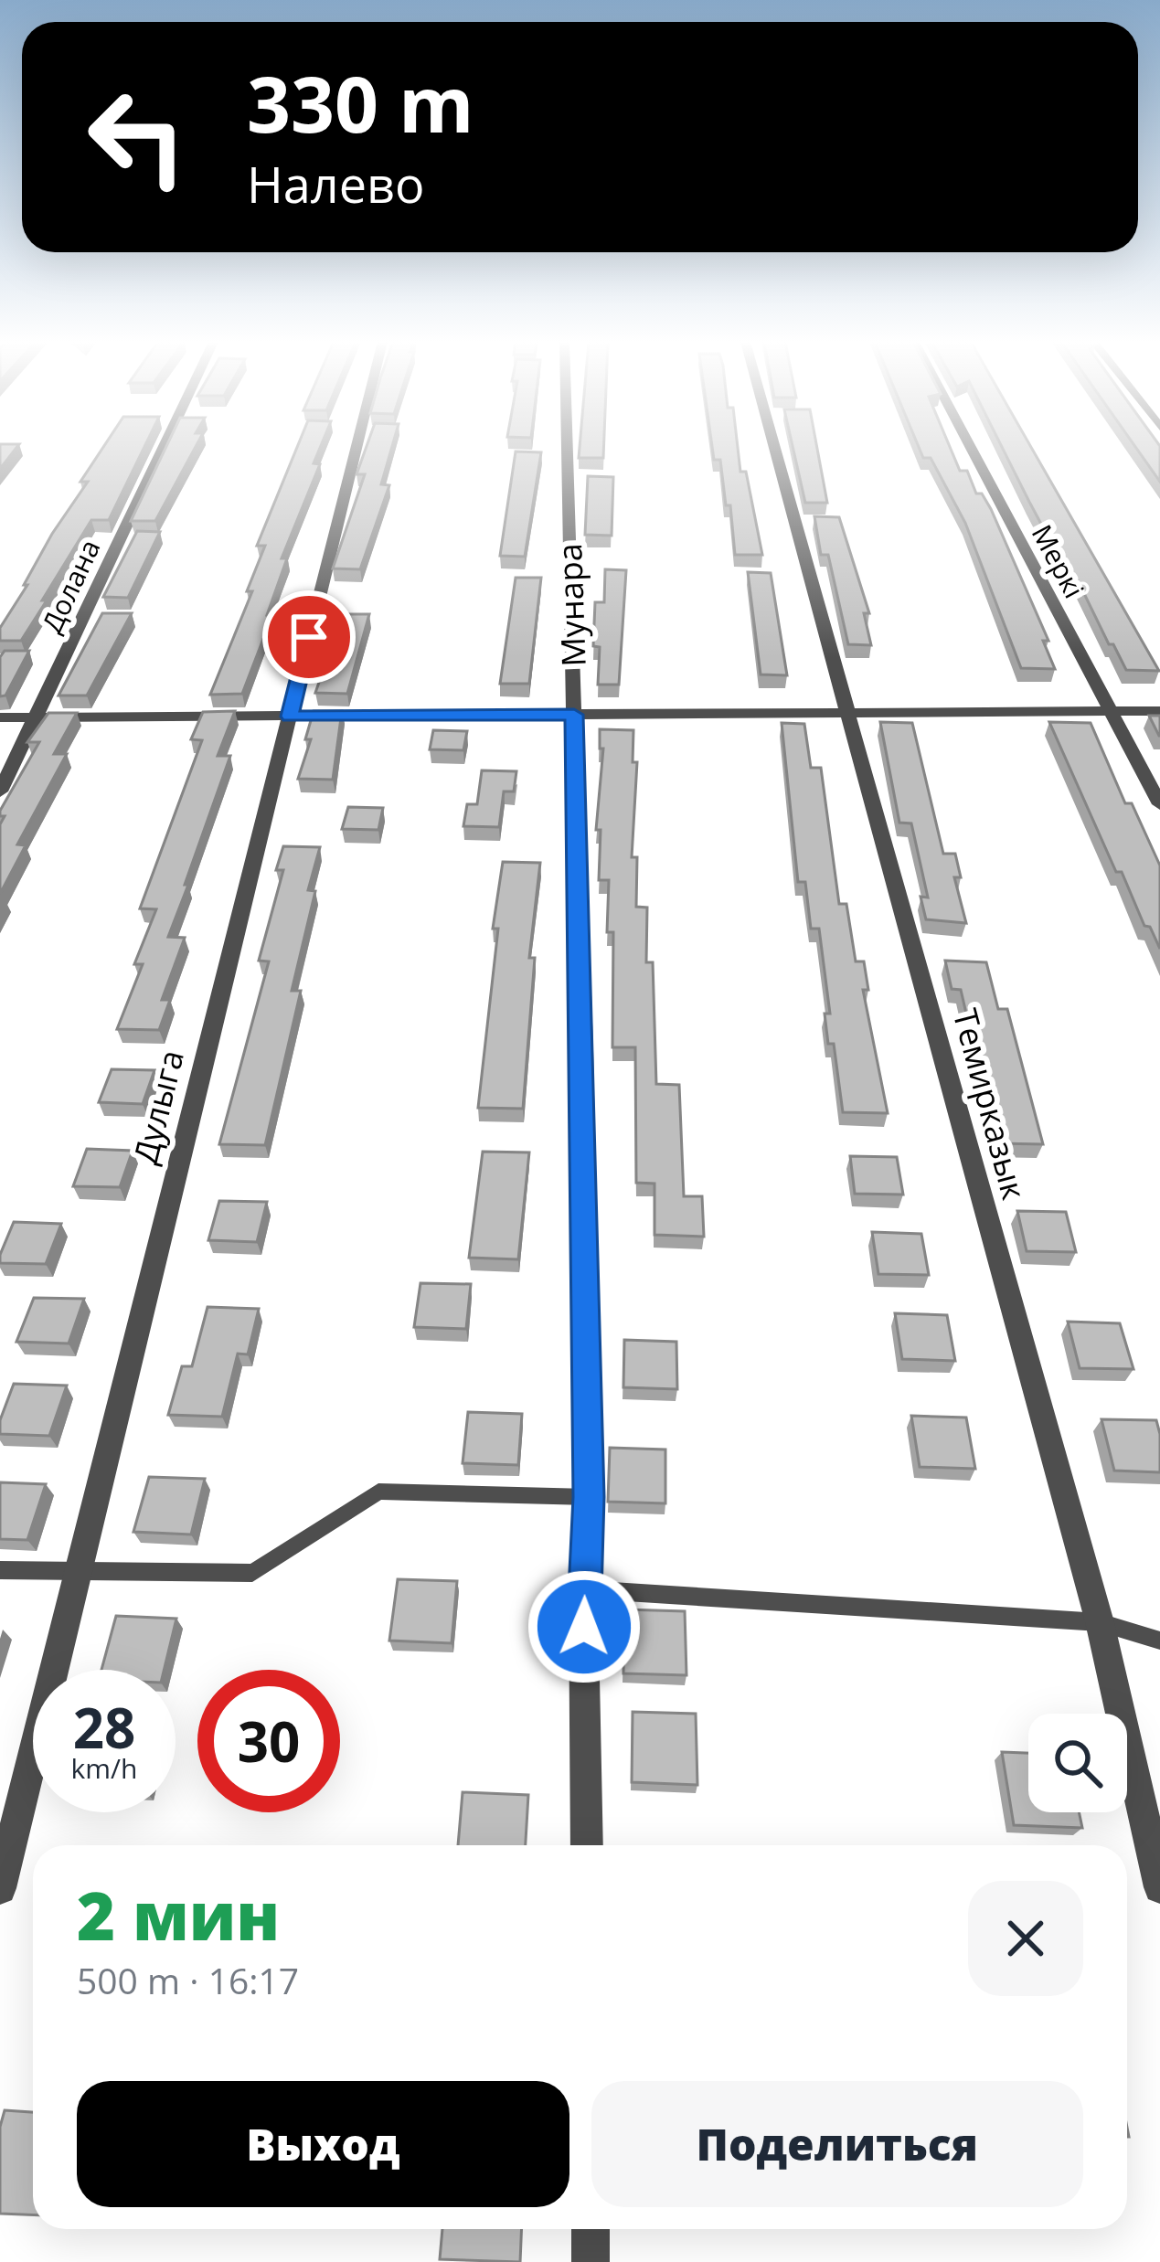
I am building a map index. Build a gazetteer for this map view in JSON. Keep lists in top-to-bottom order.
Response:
{
  "streets": {
    "street": [
      "Меркі",
      "Долана",
      "Мунара",
      "Темирказык",
      "Дулыга"
    ]
  },
  "page": {
    "turn": ["330 m", "Налево"],
    "speed": "28 km/h",
    "limit": "30",
    "heading": ["2 мин", "500 m · 16:17"],
    "buttons": ["Выход", "Поделиться"]
  }
}
